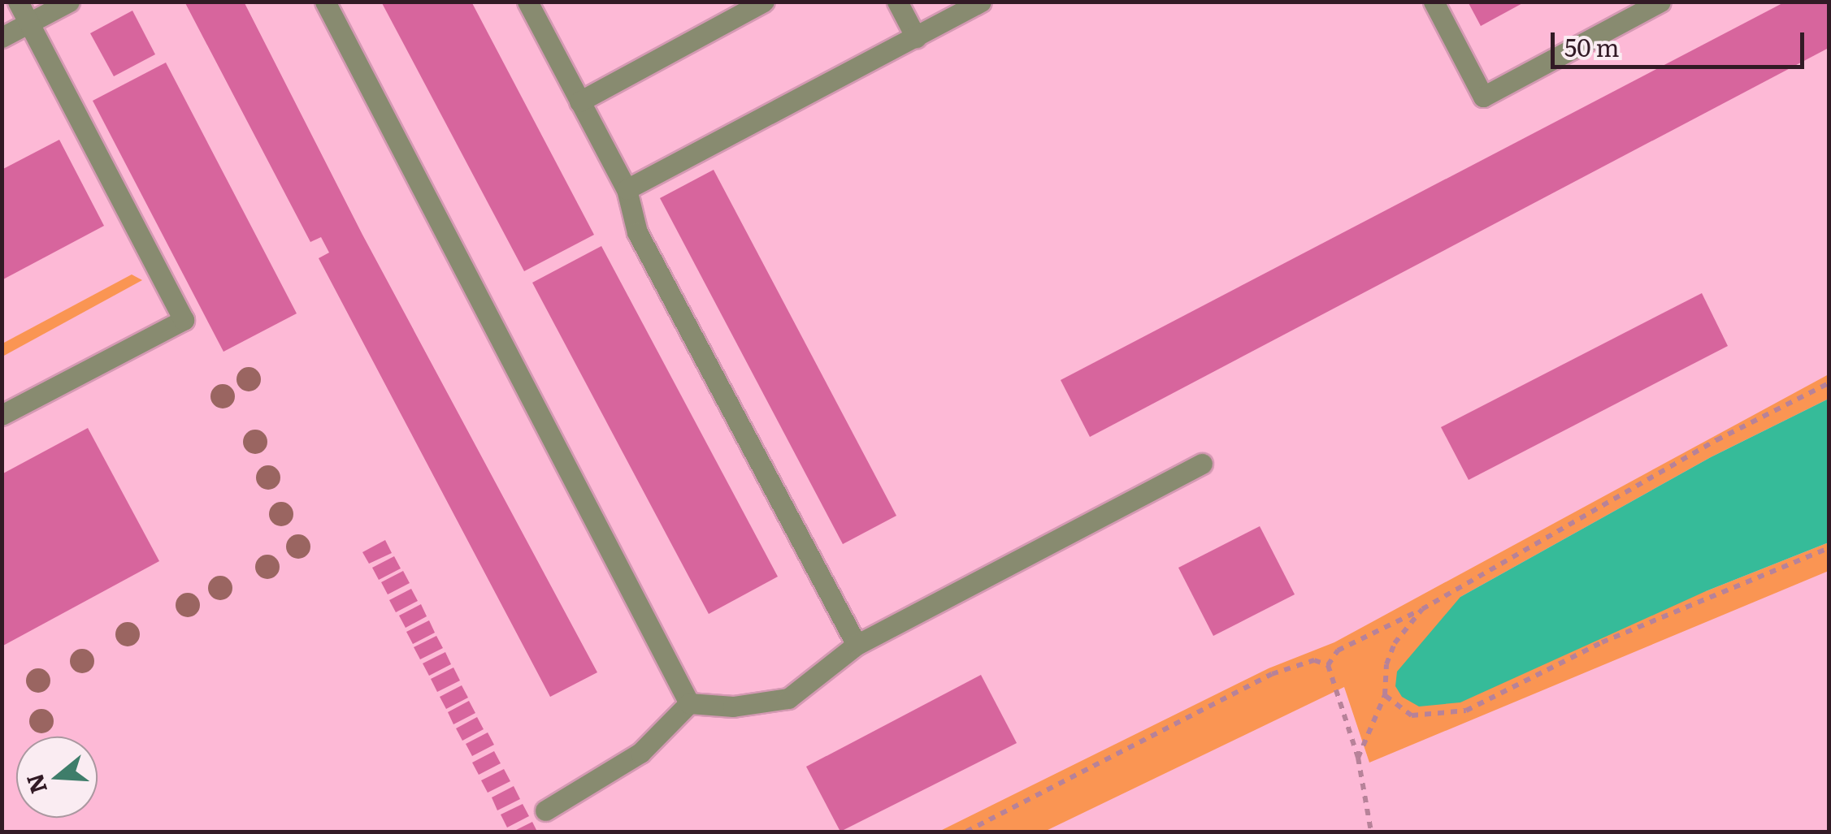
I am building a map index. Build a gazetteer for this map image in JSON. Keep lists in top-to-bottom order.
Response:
{
  "scale_bar": "50 m",
  "north": "left"
}
